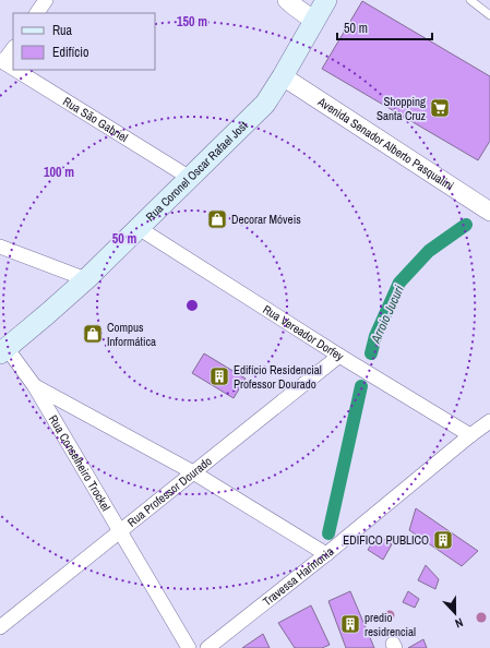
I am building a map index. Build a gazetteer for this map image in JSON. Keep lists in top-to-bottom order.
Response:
{
  "streets": {
    "main road": ["Rua Coronel Oscar Rafael Jost"],
    "street": [
      "Rua São Gabriel",
      "Avenida Senador Alberto Pasqualini",
      "Rua Vereador Dorfey",
      "Rua Conselheiro Trockel",
      "Rua Professor Dourado",
      "Travessa Harmonia"
    ]
  },
  "crossings": [
    ["Rua São Gabriel", "Rua Coronel Oscar Rafael Jost"],
    ["Avenida Senador Alberto Pasqualini", "Rua Coronel Oscar Rafael Jost"],
    ["Rua Coronel Oscar Rafael Jost", "Rua Vereador Dorfey"],
    ["Rua Coronel Oscar Rafael Jost", "Rua Conselheiro Trockel"],
    ["Rua Vereador Dorfey", "Rua Professor Dourado"],
    ["Rua Vereador Dorfey", "Travessa Harmonia"],
    ["Rua Conselheiro Trockel", "Rua Professor Dourado"]
  ],
  "water": ["Arroio Jucuri"],
  "places": {
    "supermarket": ["Shopping Santa Cruz"],
    "shop": ["Decorar Móveis", "Compus Informática"],
    "building": ["Edifício Residencial Professor Dourado", "EDIFICO PUBLICO", "predio residrencial"]
  },
  "legend": ["Rua", "Edifício"],
  "scale_bar": "50 m",
  "north": "bottom",
  "rings": ["150 m", "100 m", "50 m"]
}
